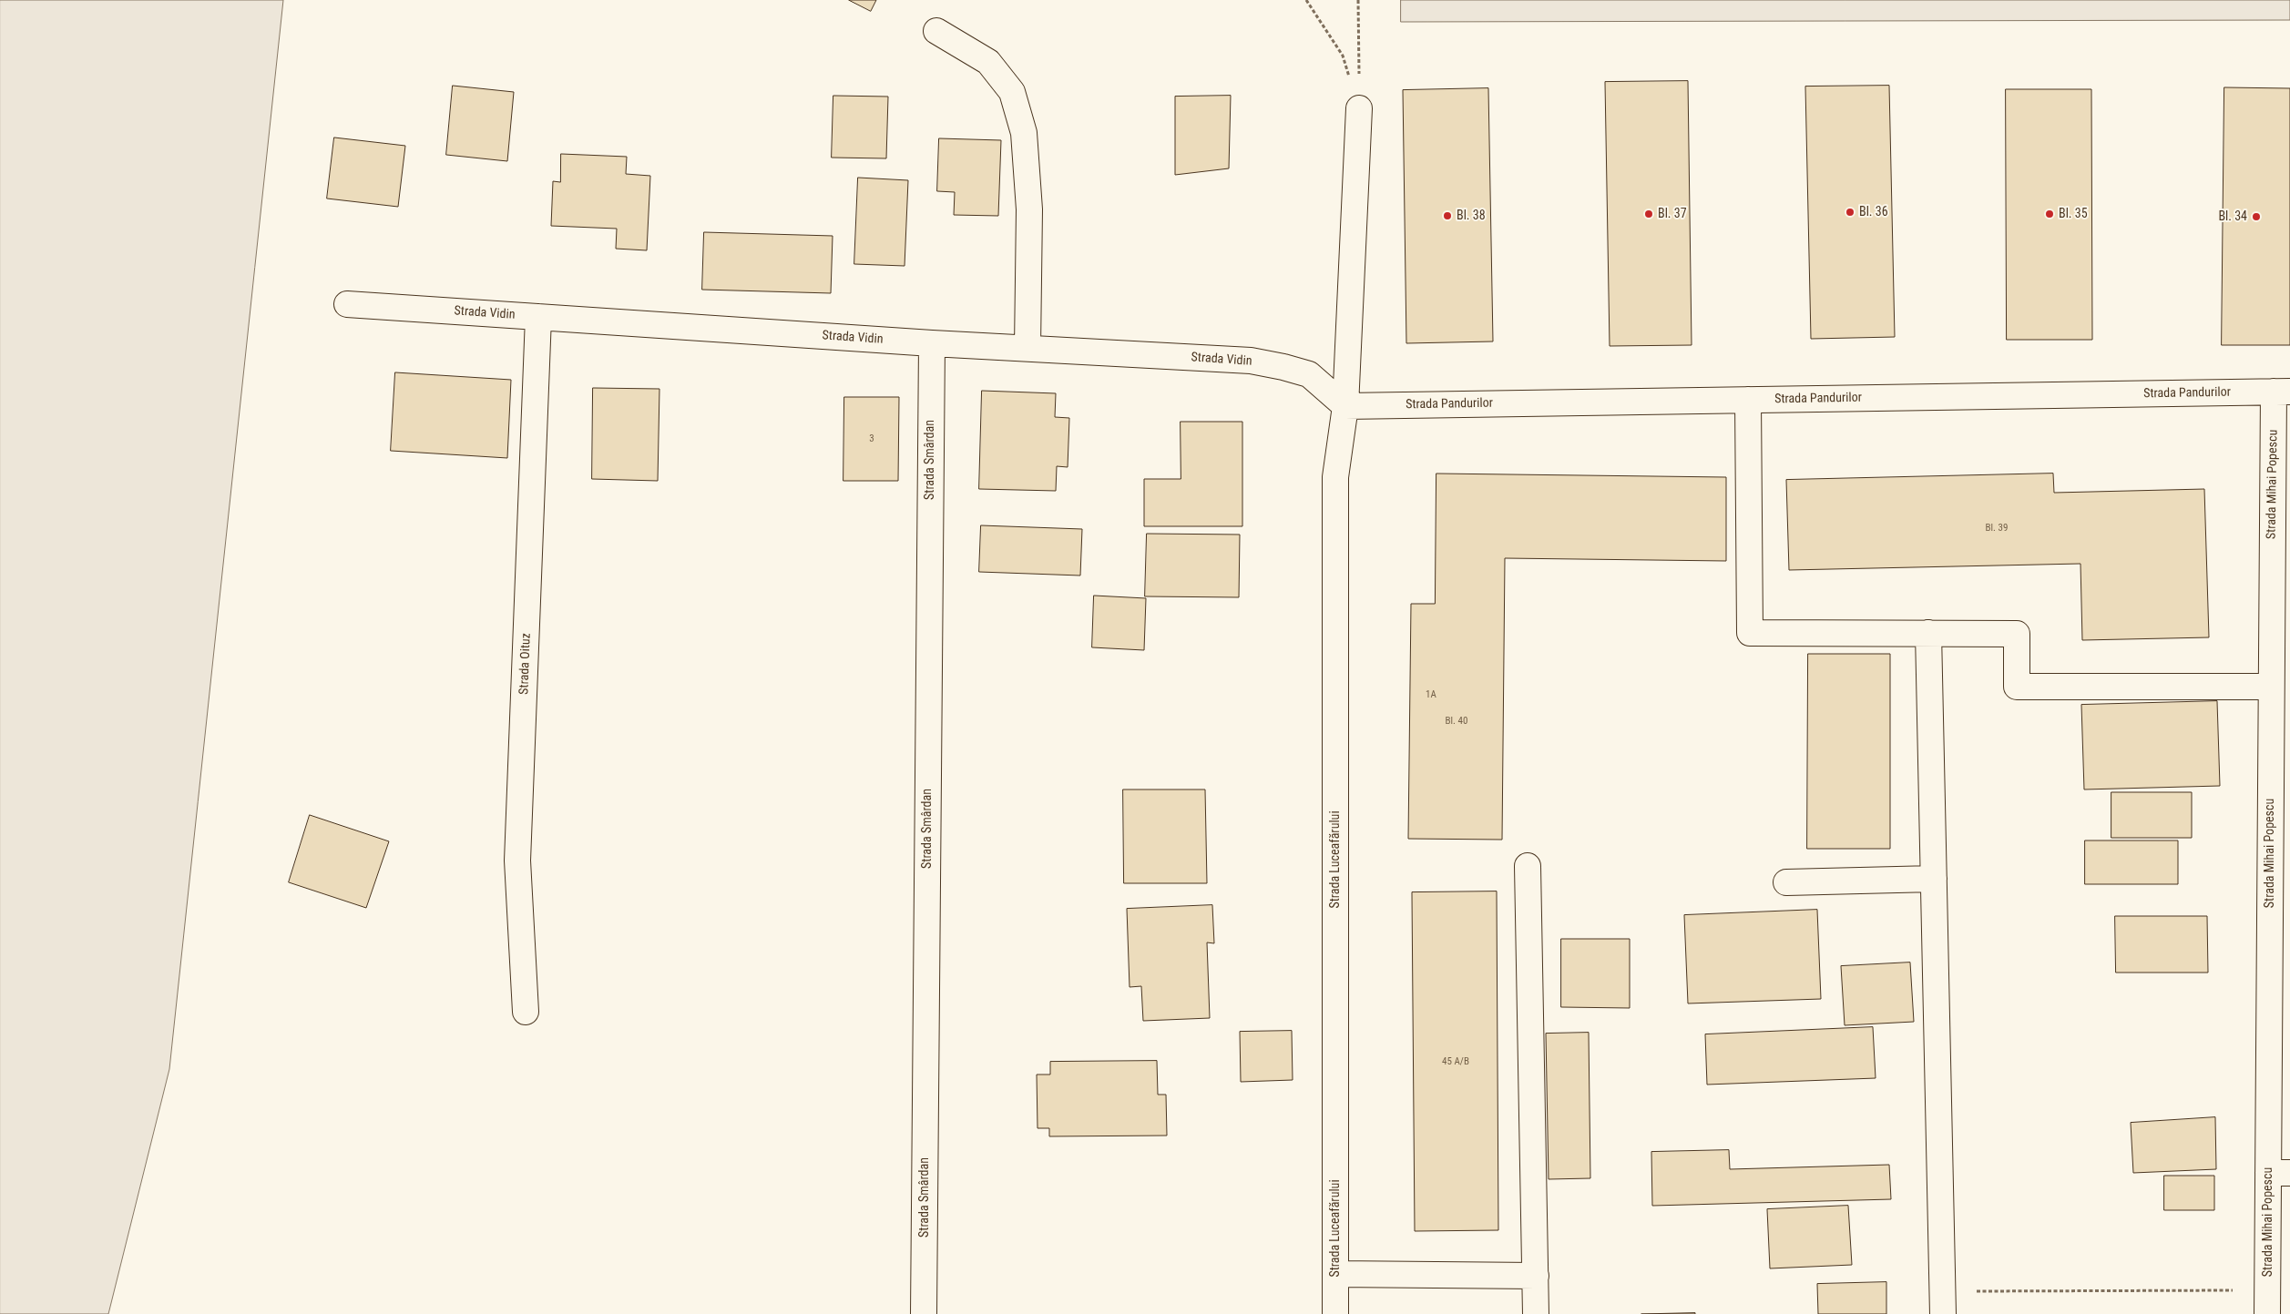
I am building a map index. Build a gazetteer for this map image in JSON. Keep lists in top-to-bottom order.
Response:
{
  "streets": {
    "street": [
      "Strada Vidin",
      "Strada Pandurilor",
      "Strada Smârdan",
      "Strada Mihai Popescu",
      "Strada Oituz",
      "Strada Luceafărului"
    ]
  },
  "crossings": [
    ["Strada Vidin", "Strada Pandurilor"],
    ["Strada Vidin", "Strada Smârdan"],
    ["Strada Vidin", "Strada Oituz"],
    ["Strada Vidin", "Strada Luceafărului"],
    ["Strada Pandurilor", "Strada Mihai Popescu"],
    ["Strada Pandurilor", "Strada Luceafărului"]
  ],
  "places": [
    "Bl. 36",
    "Bl. 37",
    "Bl. 35",
    "Bl. 38",
    "Bl. 34"
  ],
  "house_numbers": [
    "3",
    "Bl. 39",
    "1A",
    "Bl. 40",
    "45 A/B"
  ]
}
